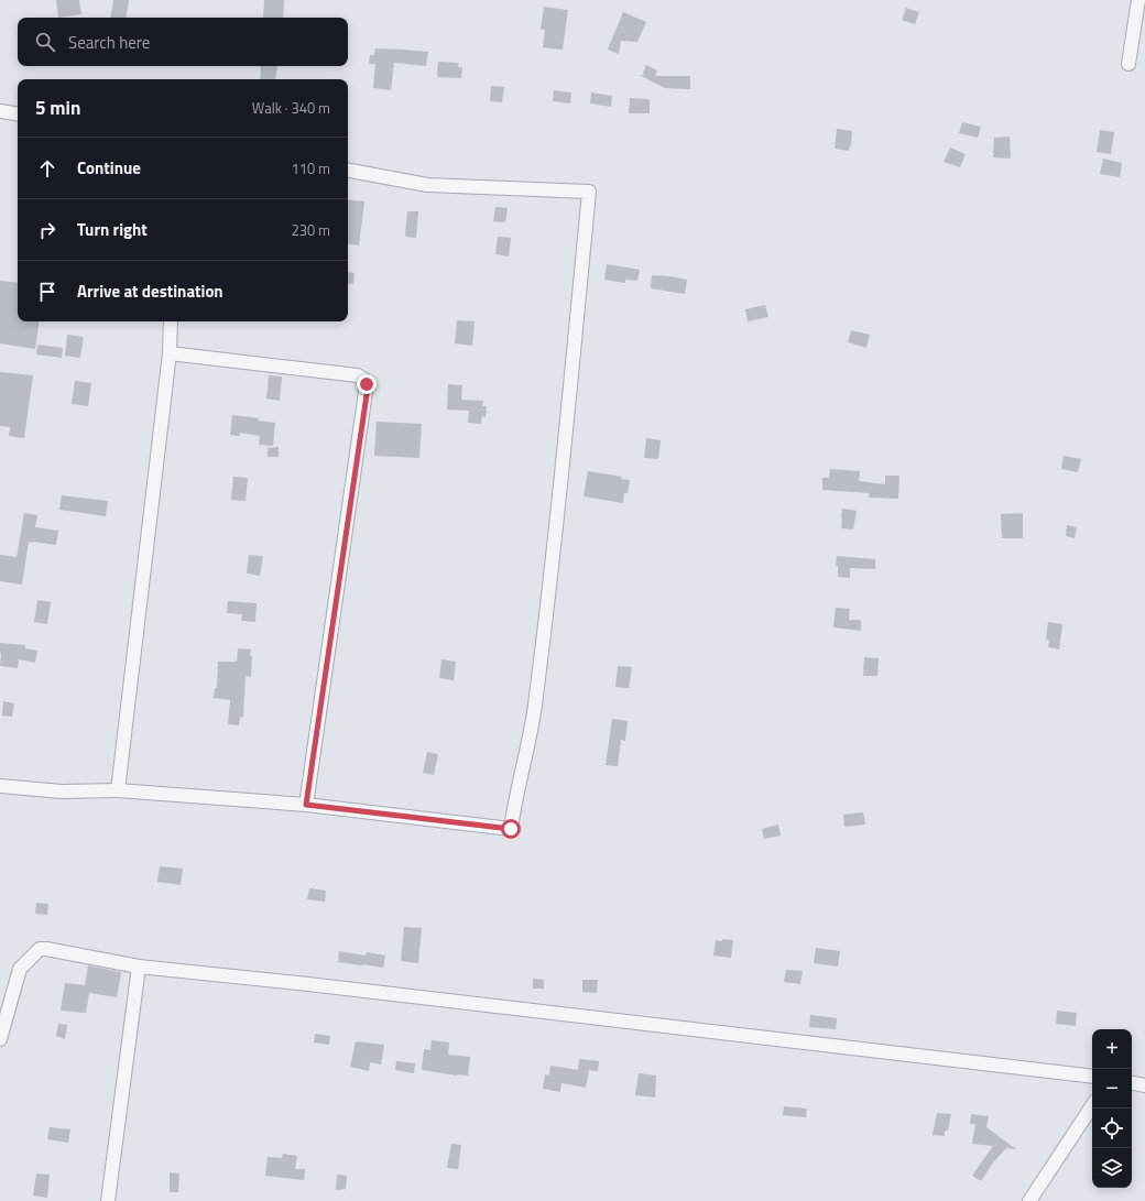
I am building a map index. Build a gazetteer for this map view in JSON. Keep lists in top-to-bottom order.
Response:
{
  "page": {
    "search": "Search here",
    "heading": ["5 min", "Walk · 340 m"],
    "list": [
      ["Continue", "110 m"],
      ["Turn right", "230 m"],
      "Arrive at destination"
    ],
    "map_buttons": ["+", "−"]
  }
}
